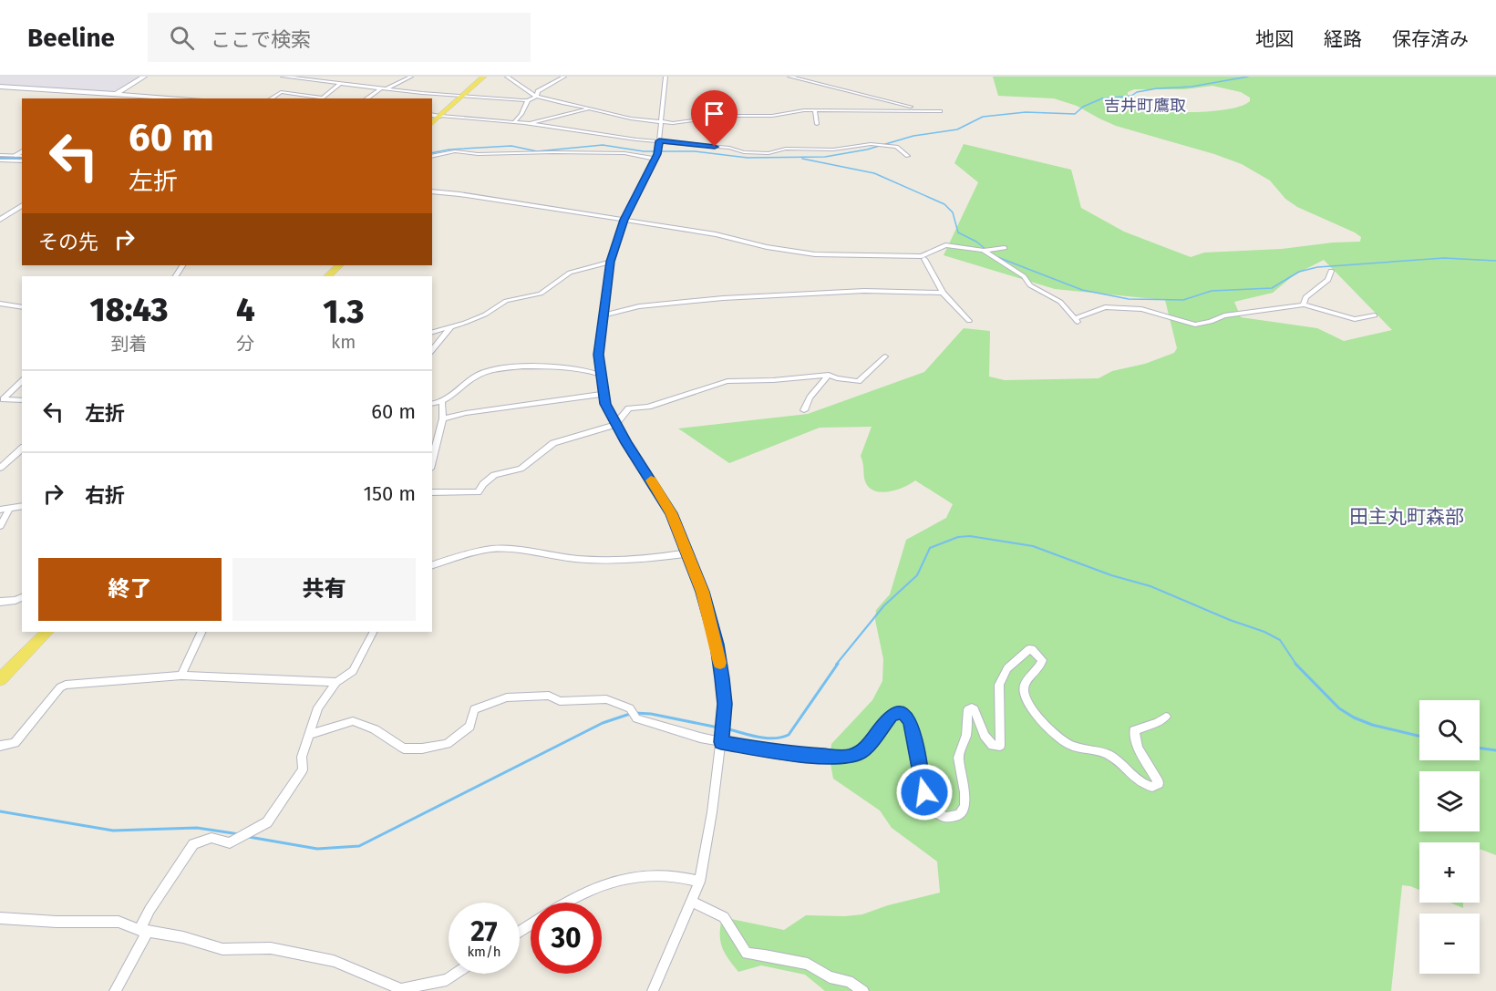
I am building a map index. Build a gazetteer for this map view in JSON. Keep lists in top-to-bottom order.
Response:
{
  "districts": ["吉井町鷹取", "田主丸町森部"],
  "page": {
    "header": "Beeline",
    "search": "ここで検索",
    "nav": ["地図", "経路", "保存済み"],
    "turn": ["60 m", "左折"],
    "then": "その先",
    "eta": [
      "18:43",
      "到着",
      "4",
      "分",
      "1.3",
      "km"
    ],
    "list": [
      {
        "name": "左折",
        "value": "60 m"
      },
      {
        "name": "右折",
        "value": "150 m"
      }
    ],
    "buttons": ["終了", "共有"],
    "map_buttons": ["+", "−"],
    "speed": "27 km/h",
    "limit": "30"
  }
}
